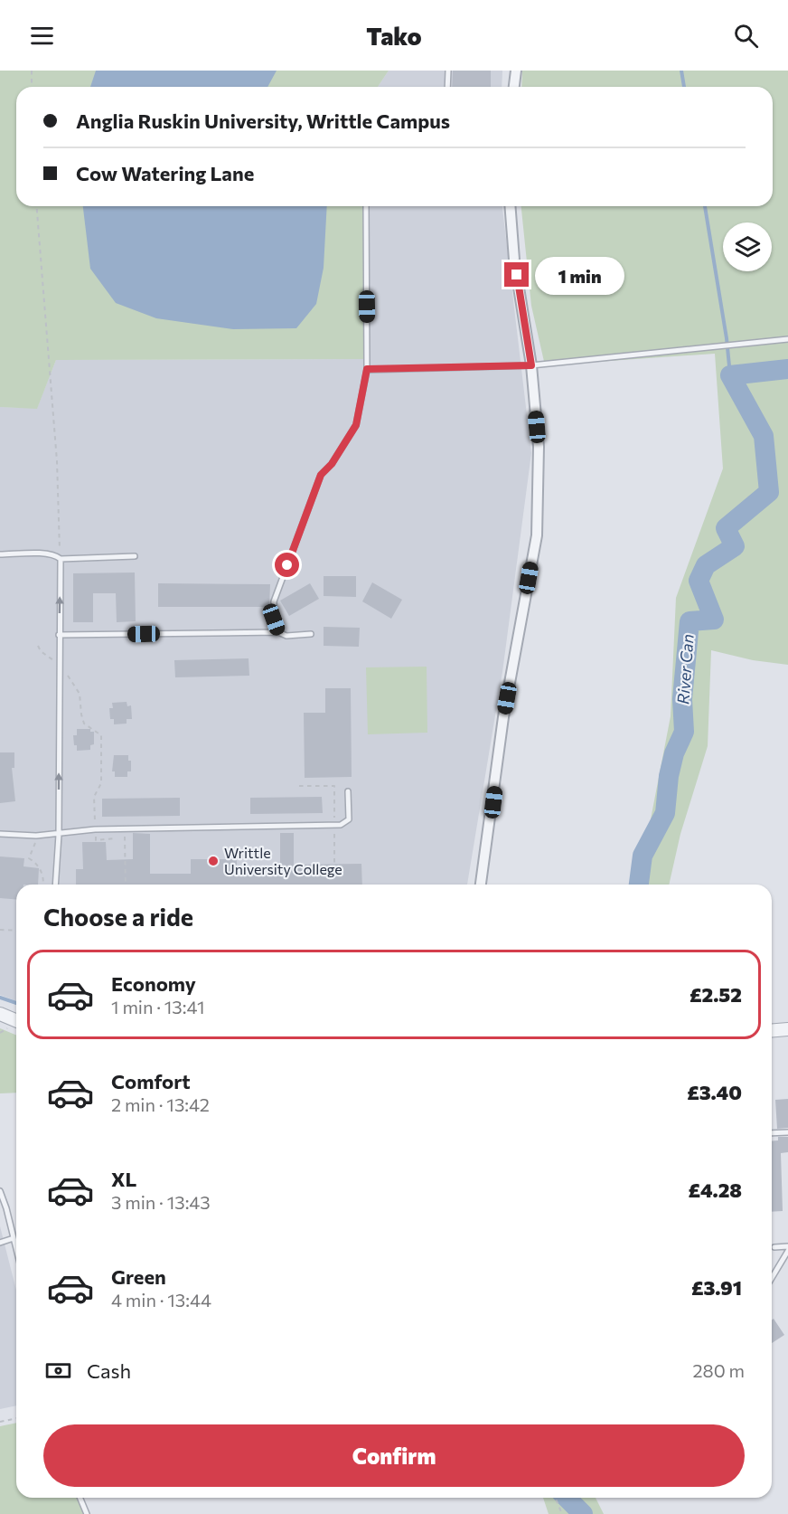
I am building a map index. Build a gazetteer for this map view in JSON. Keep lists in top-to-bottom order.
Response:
{
  "water": ["River Can"],
  "places": ["Writtle University College"],
  "page": {
    "header": "Tako",
    "banner": ["Anglia Ruskin University, Writtle Campus", "Cow Watering Lane"],
    "bubble": "1 min",
    "heading": "Choose a ride",
    "list": [
      {
        "name": "Economy",
        "note": "1 min · 13:41",
        "value": "£2.52"
      },
      {
        "name": "Comfort",
        "note": "2 min · 13:42",
        "value": "£3.40"
      },
      {
        "name": "XL",
        "note": "3 min · 13:43",
        "value": "£4.28"
      },
      {
        "name": "Green",
        "note": "4 min · 13:44",
        "value": "£3.91"
      }
    ],
    "pay": ["Cash", "280 m"],
    "buttons": "Confirm"
  }
}
